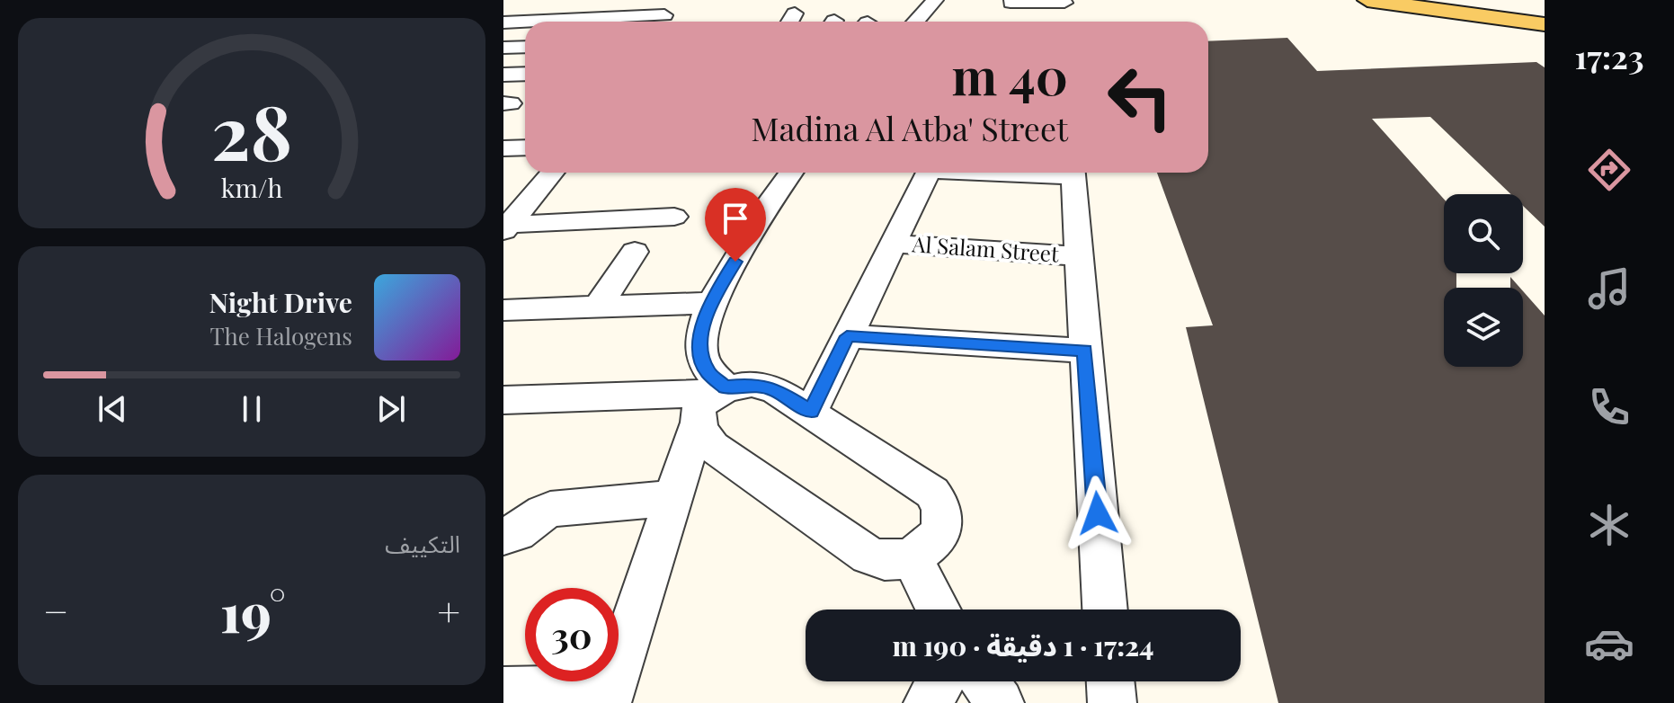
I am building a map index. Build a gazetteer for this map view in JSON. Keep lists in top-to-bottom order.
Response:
{
  "streets": {
    "street": ["Al Salam Street"]
  },
  "page": {
    "tabs": "17:23",
    "turn": ["40 m", "Madina Al Atba' Street"],
    "song": ["Night Drive", "The Halogens"],
    "tile": "التكييف",
    "heat": ["−", "19°", "+"],
    "limit": "30",
    "trip": "17:24 · 1 دقيقة · 190 m",
    "gauge": ["28", "km/h"]
  }
}
